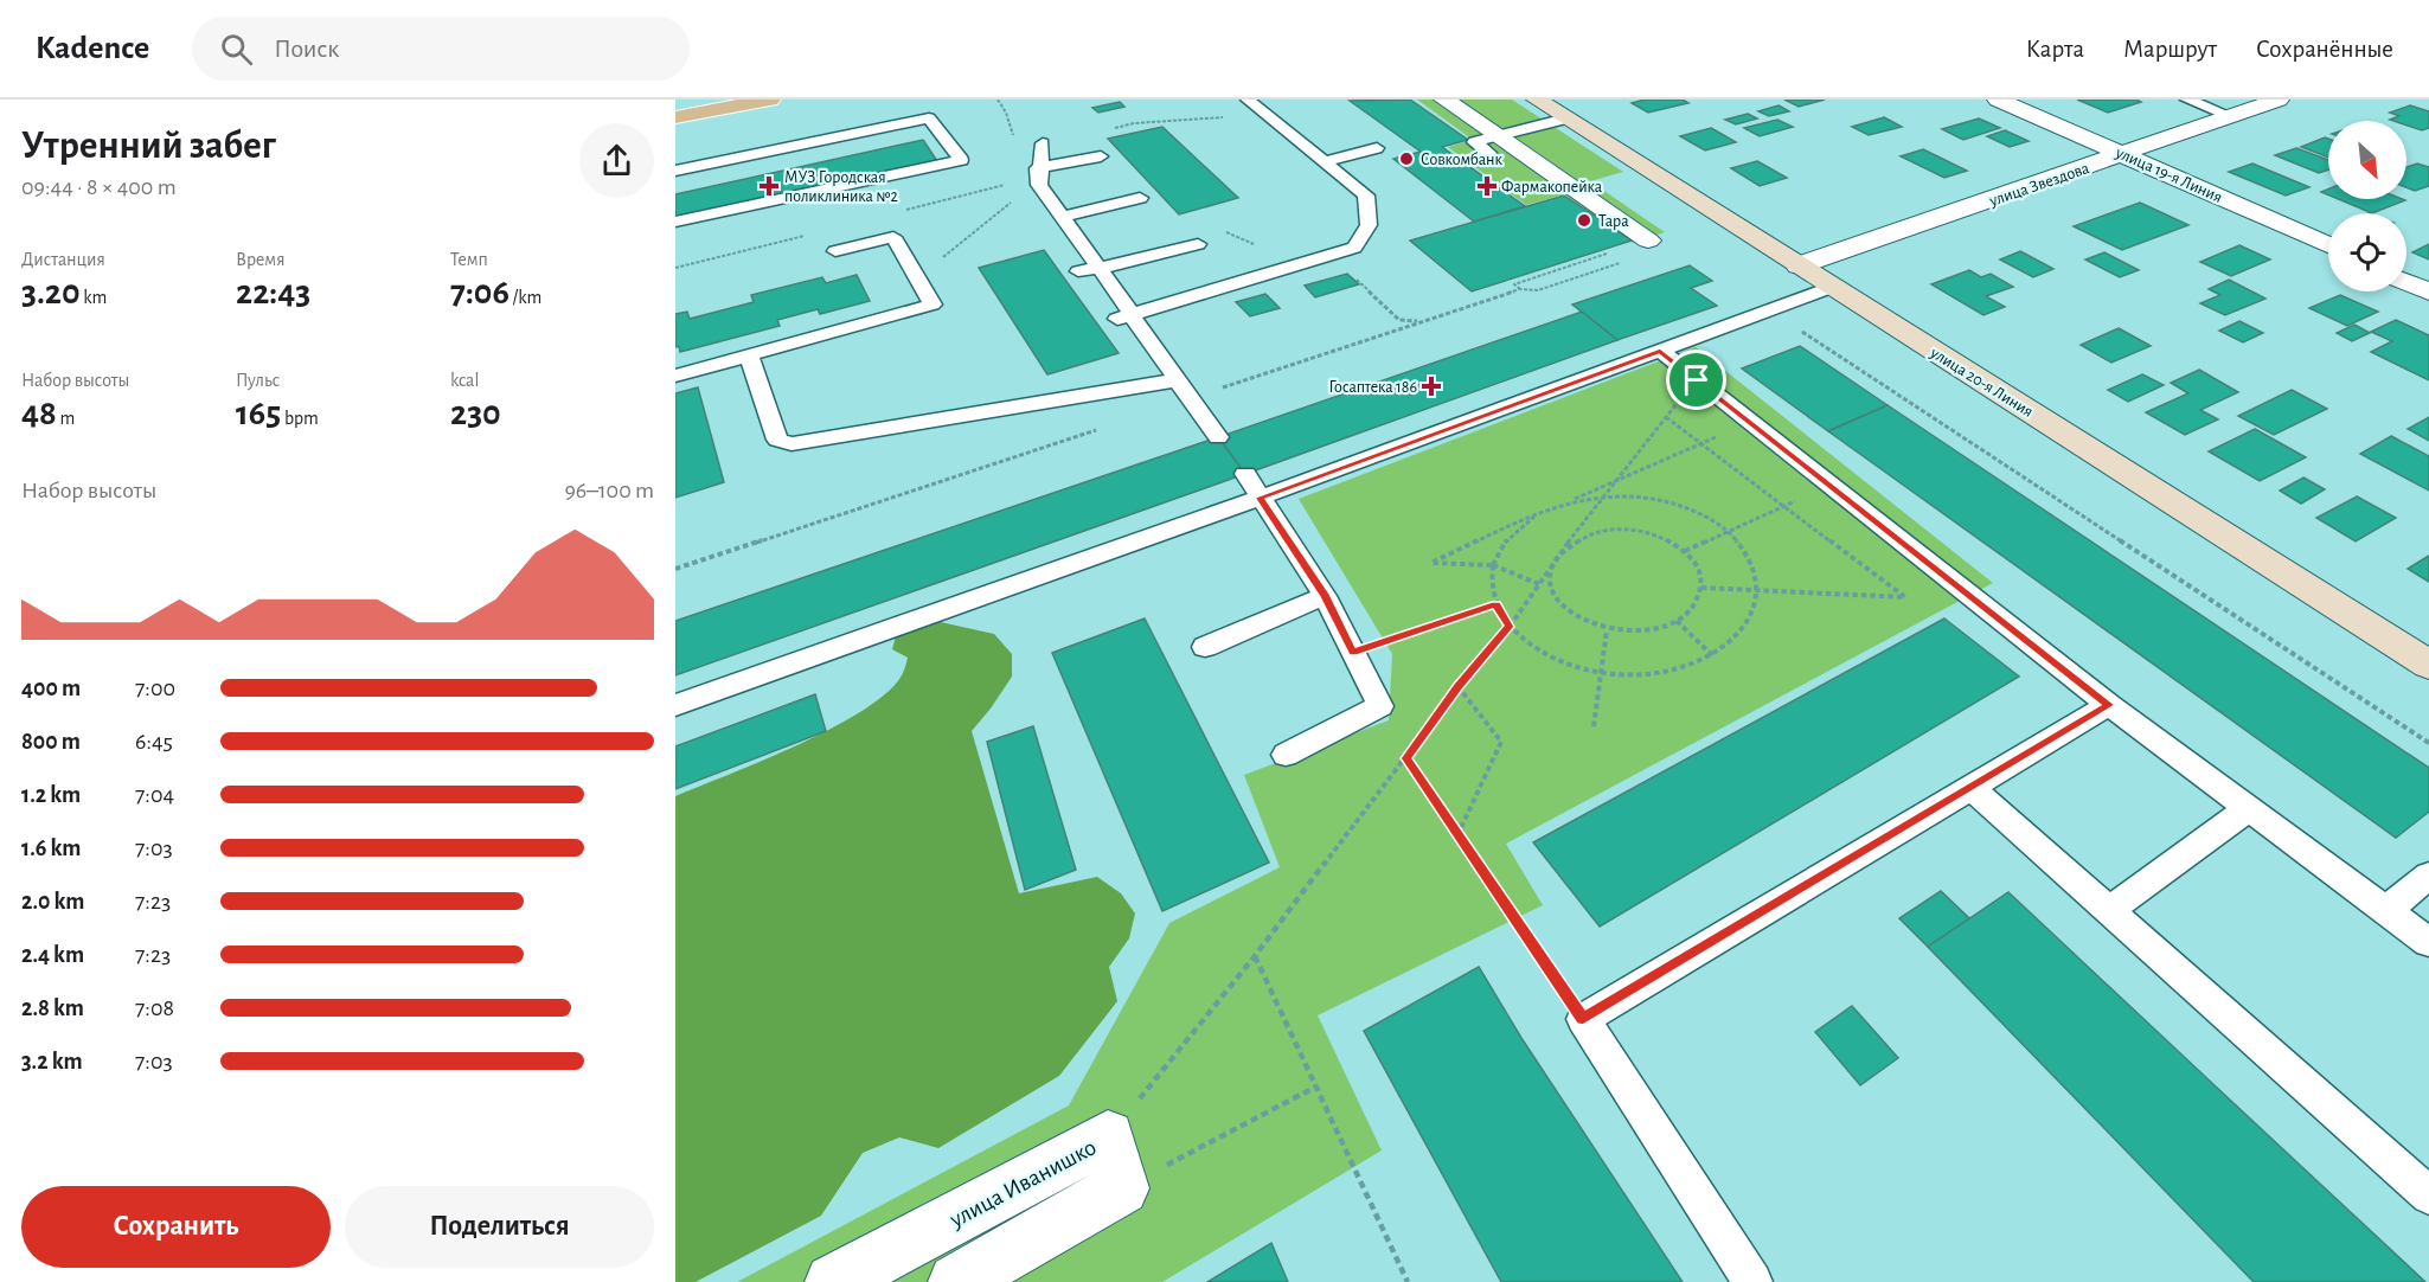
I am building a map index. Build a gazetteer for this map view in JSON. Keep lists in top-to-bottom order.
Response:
{
  "streets": {
    "main road": ["улица 20-я Линия"],
    "street": ["улица 19-я Линия", "улица Звездова", "улица Иванишко"]
  },
  "crossings": [
    ["улица 19-я Линия", "улица Звездова"],
    ["улица Звездова", "улица 20-я Линия"]
  ],
  "places": {
    "other": ["Совкомбанк", "Тара"],
    "health": ["МУЗ Городская поликлиника №2", "Фармакопейка", "Госаптека 186"]
  },
  "north": "bottom right",
  "page": {
    "header": "Kadence",
    "search": "Поиск",
    "nav": ["Карта", "Маршрут", "Сохранённые"],
    "heading": ["Утренний забег", "09:44 · 8 × 400 m"],
    "stats": [
      ["Дистанция", "3.20 km"],
      ["Время", "22:43"],
      ["Темп", "7:06 /km"],
      ["Набор высоты", "48 m"],
      ["Пульс", "165 bpm"],
      ["kcal", "230"]
    ],
    "chart": ["Набор высоты", "96–100 m"],
    "list": [
      {
        "name": "400 m",
        "note": "7:00"
      },
      {
        "name": "800 m",
        "note": "6:45"
      },
      {
        "name": "1.2 km",
        "note": "7:04"
      },
      {
        "name": "1.6 km",
        "note": "7:03"
      },
      {
        "name": "2.0 km",
        "note": "7:23"
      },
      {
        "name": "2.4 km",
        "note": "7:23"
      },
      {
        "name": "2.8 km",
        "note": "7:08"
      },
      {
        "name": "3.2 km",
        "note": "7:03"
      }
    ],
    "buttons": ["Сохранить", "Поделиться"]
  }
}
